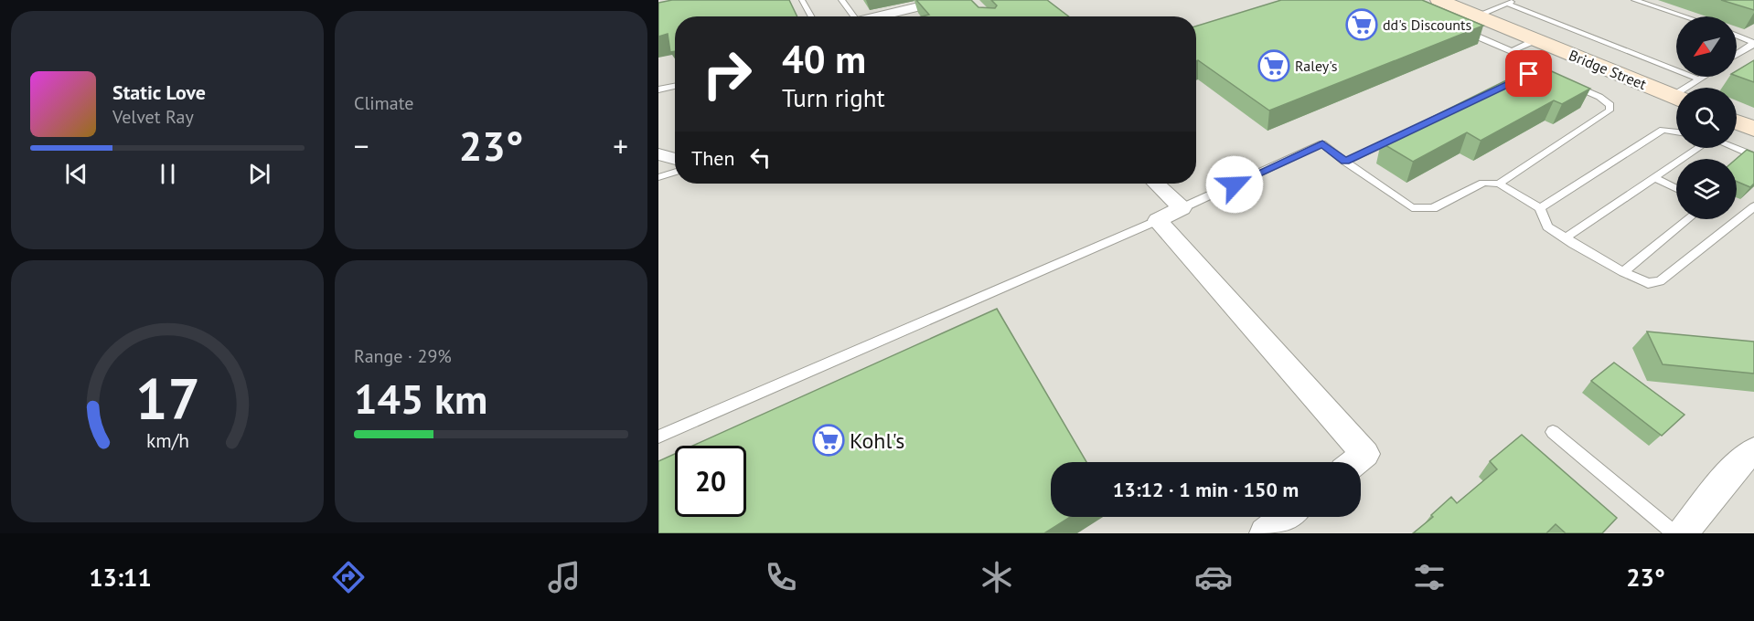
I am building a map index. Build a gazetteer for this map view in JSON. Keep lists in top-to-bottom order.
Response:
{
  "streets": {
    "main road": ["Bridge Street"]
  },
  "places": {
    "supermarket": ["dd's Discounts", "Raley's", "Kohl's"]
  },
  "north": "bottom left",
  "page": {
    "tile": [
      "Climate",
      ["Range · 29%", "145 km"]
    ],
    "turn": ["40 m", "Turn right"],
    "song": ["Static Love", "Velvet Ray"],
    "heat": ["−", "23°", "+"],
    "then": "Then",
    "limit": "20",
    "trip": "13:12 · 1 min · 150 m",
    "tabs": ["13:11", "23°"],
    "gauge": ["17", "km/h"]
  }
}
